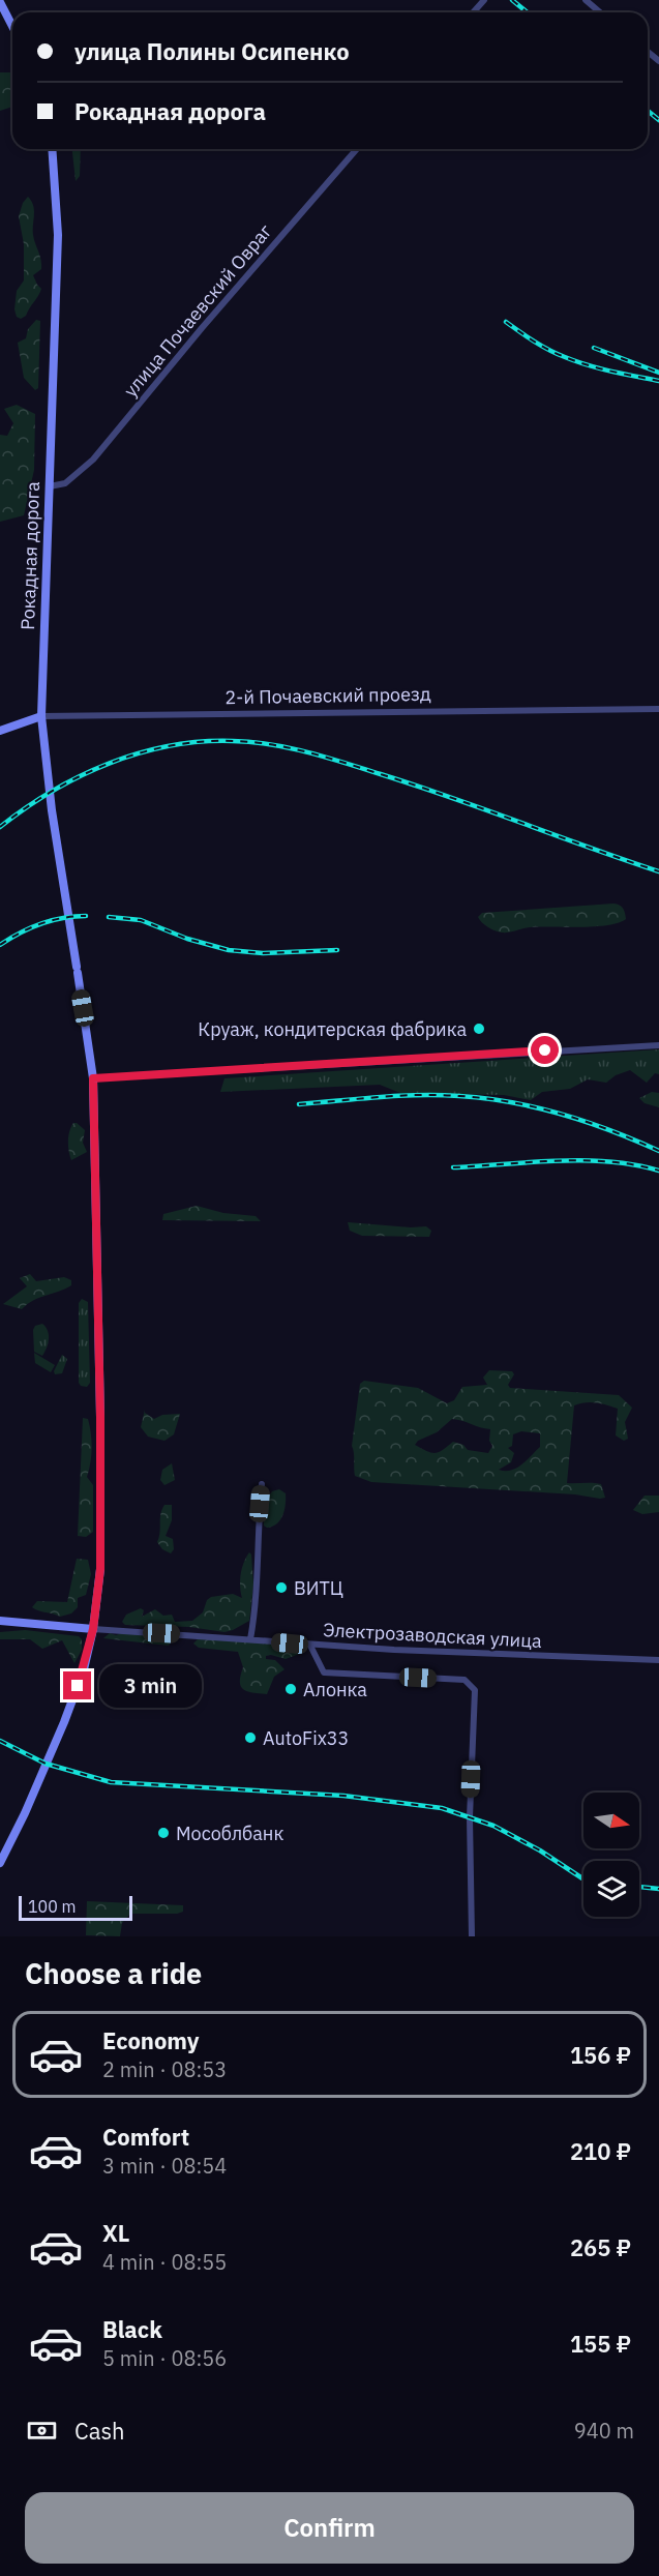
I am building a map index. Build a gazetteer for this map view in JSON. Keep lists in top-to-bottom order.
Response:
{
  "streets": {
    "main road": ["Рокадная дорога", "2-й Почаевский проезд"],
    "street": ["улица Почаевский Овраг", "Электрозаводская улица"]
  },
  "crossings": [
    ["улица Почаевский Овраг", "Рокадная дорога"],
    ["Рокадная дорога", "2-й Почаевский проезд"],
    ["Рокадная дорога", "Электрозаводская улица"]
  ],
  "places": [
    "Круаж, кондитерская фабрика",
    "ВИТЦ",
    "Алонка",
    "AutoFix33",
    "Мособлбанк"
  ],
  "scale_bar": "100 m",
  "north": "right",
  "page": {
    "banner": ["улица Полины Осипенко", "Рокадная дорога"],
    "bubble": "3 min",
    "scale": "100 m",
    "heading": "Choose a ride",
    "list": [
      {
        "name": "Economy",
        "note": "2 min · 08:53",
        "value": "156 ₽"
      },
      {
        "name": "Comfort",
        "note": "3 min · 08:54",
        "value": "210 ₽"
      },
      {
        "name": "XL",
        "note": "4 min · 08:55",
        "value": "265 ₽"
      },
      {
        "name": "Black",
        "note": "5 min · 08:56",
        "value": "155 ₽"
      }
    ],
    "pay": ["Cash", "940 m"],
    "buttons": "Confirm"
  }
}
